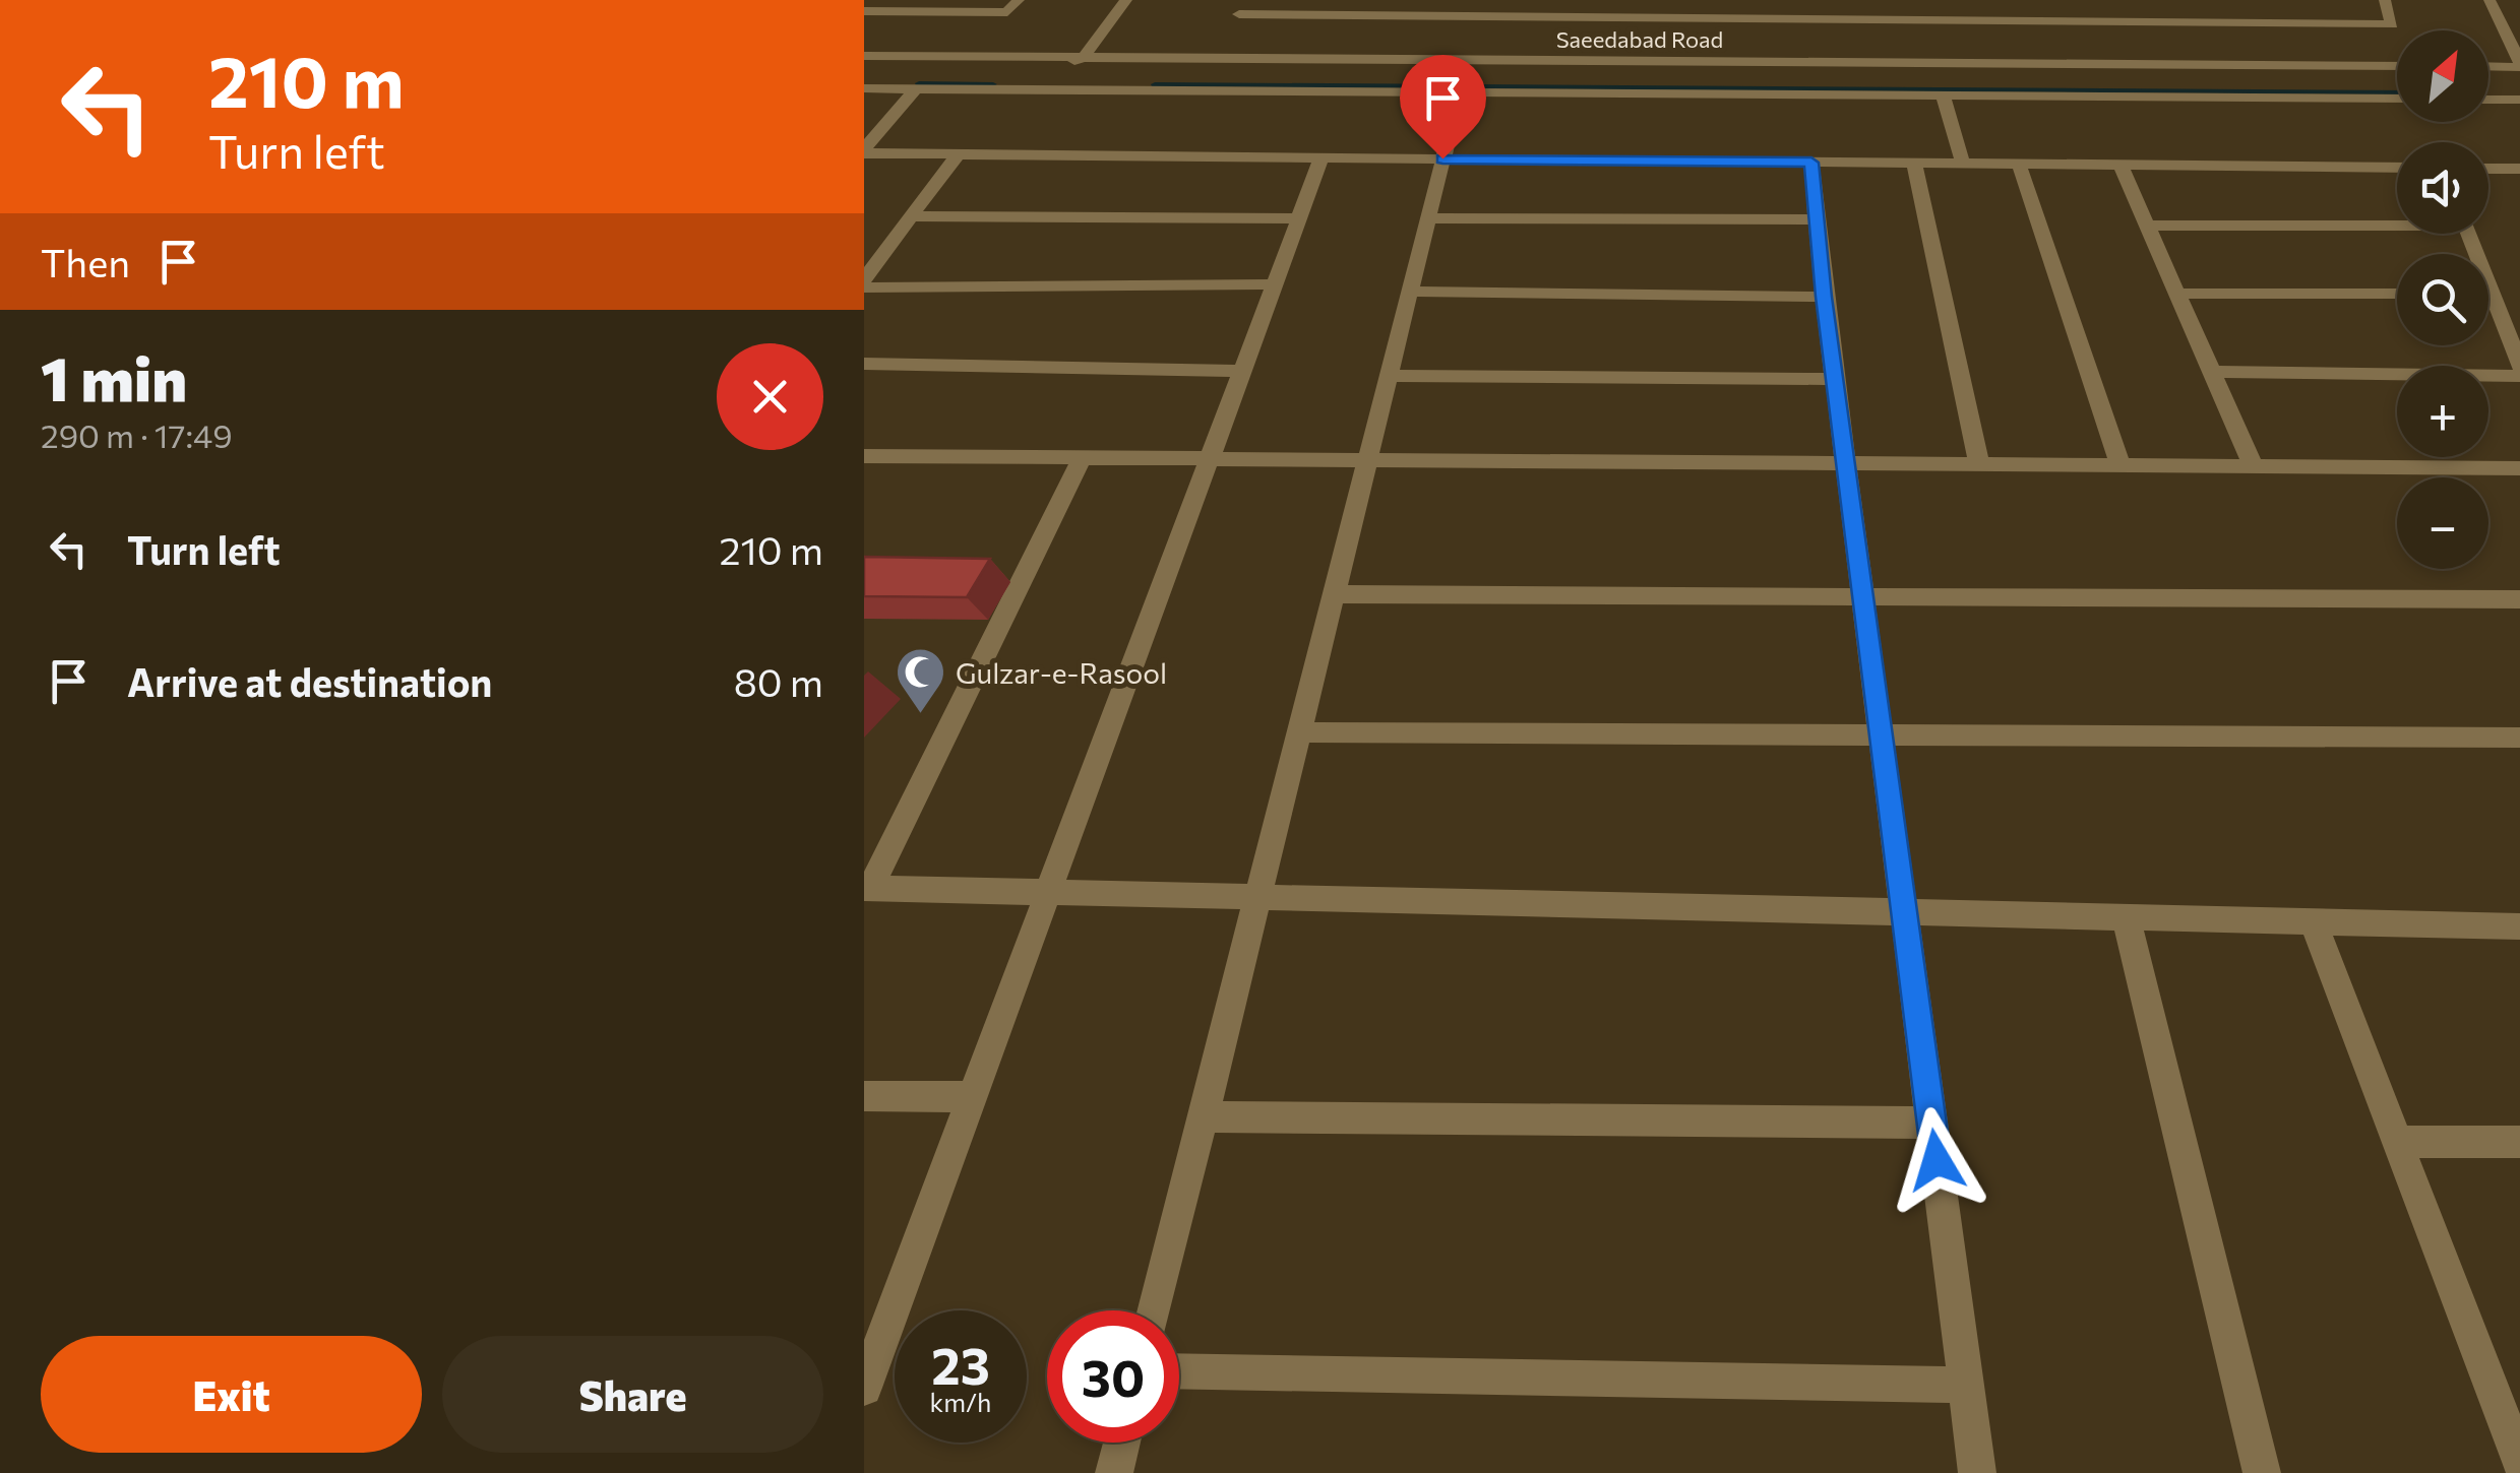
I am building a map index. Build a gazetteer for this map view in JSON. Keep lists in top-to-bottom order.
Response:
{
  "streets": {
    "street": ["Saeedabad Road"]
  },
  "places": {
    "mosque": ["Gulzar-e-Rasool"]
  },
  "north": "top right",
  "page": {
    "turn": ["210 m", "Turn left"],
    "map_buttons": ["+", "−"],
    "then": "Then",
    "heading": ["1 min", "290 m · 17:49"],
    "list": [
      {
        "name": "Turn left",
        "value": "210 m"
      },
      {
        "name": "Arrive at destination",
        "value": "80 m"
      }
    ],
    "speed": "23 km/h",
    "limit": "30",
    "buttons": ["Exit", "Share"]
  }
}
